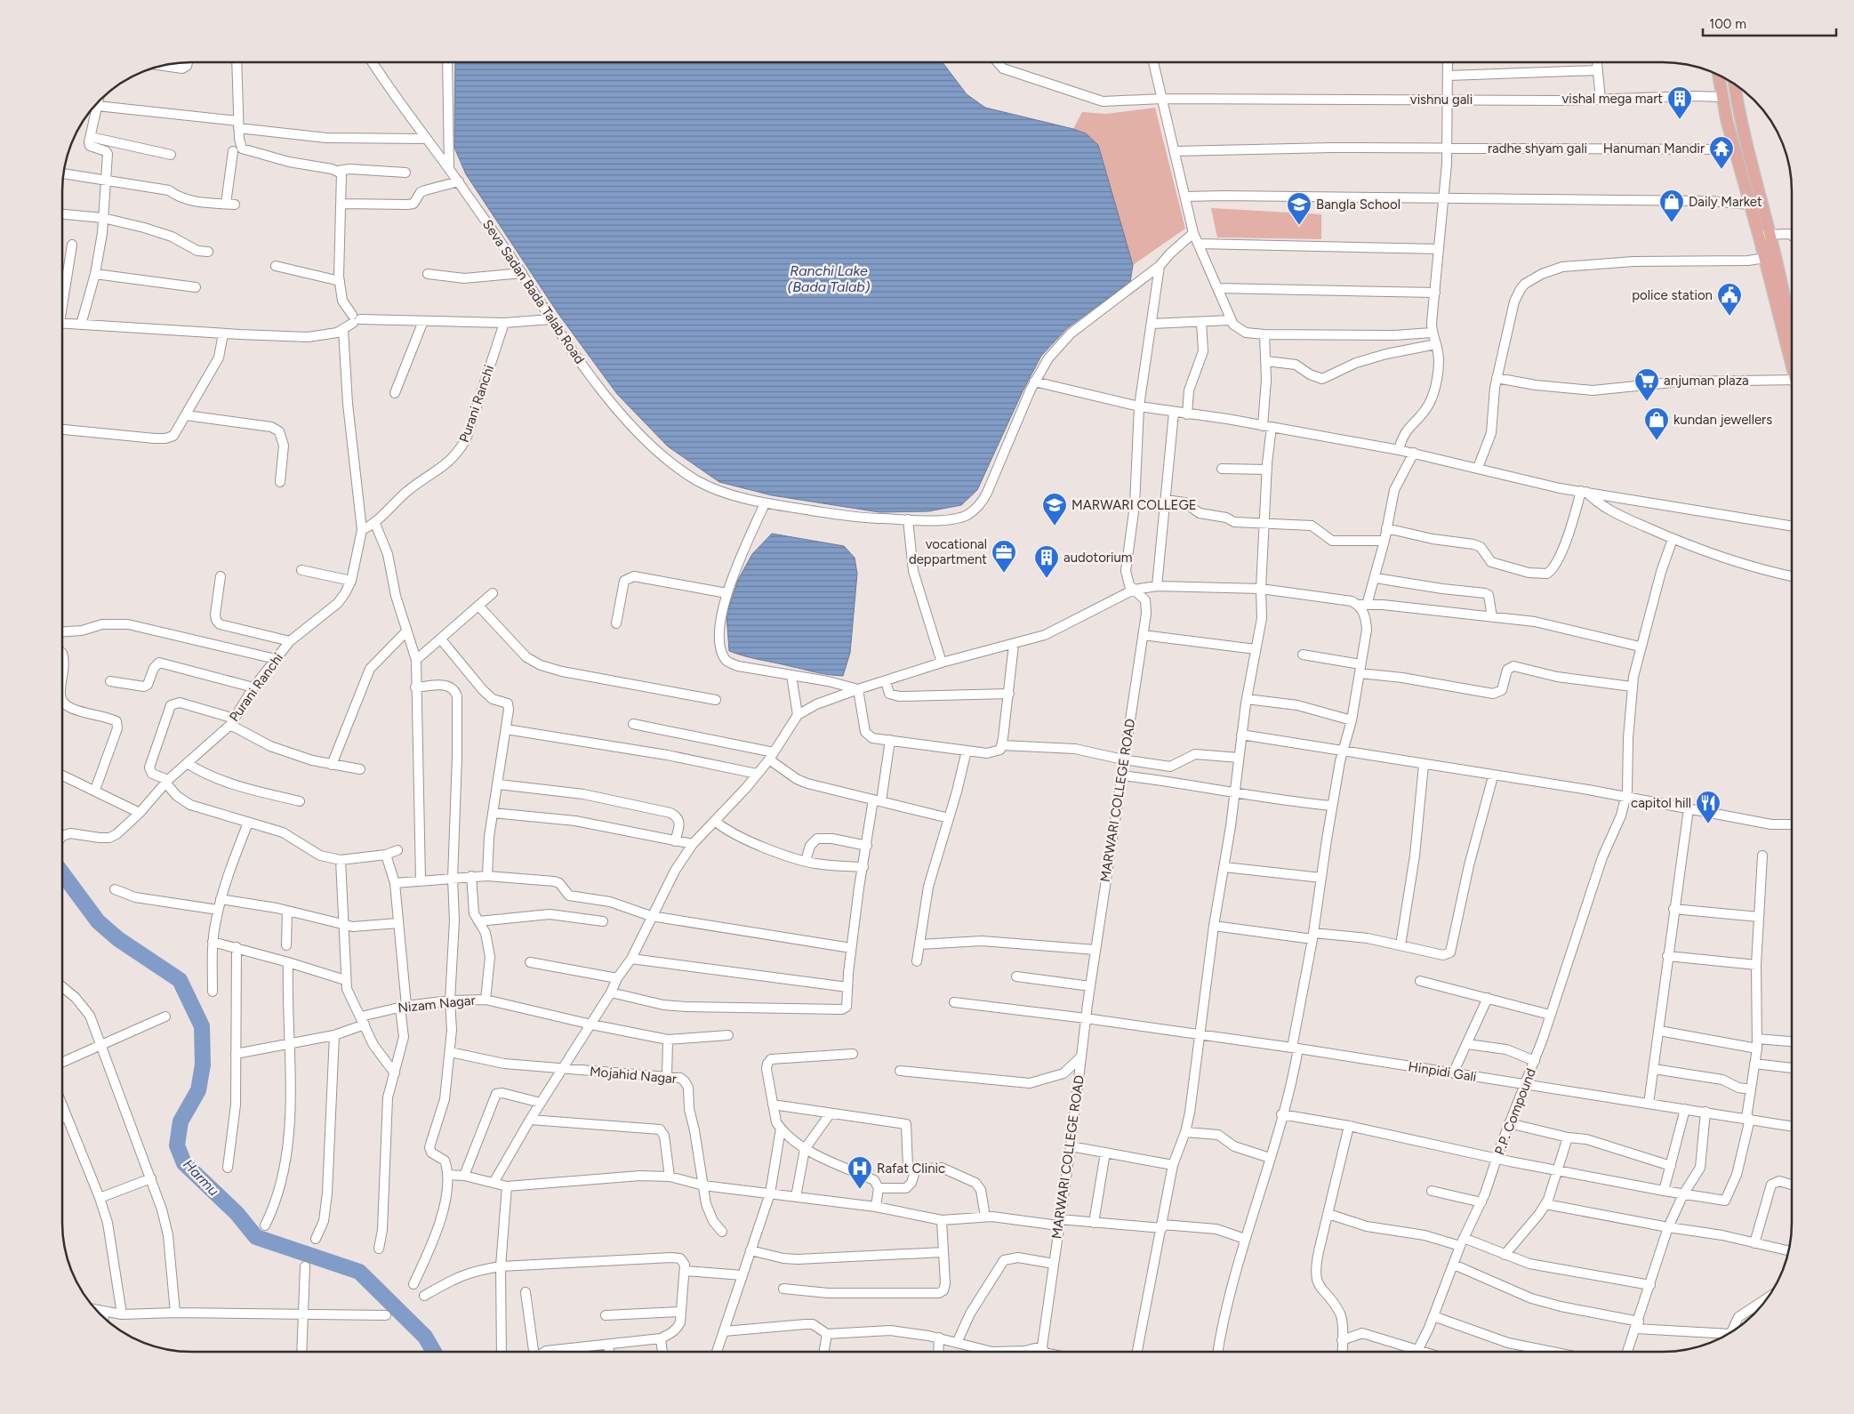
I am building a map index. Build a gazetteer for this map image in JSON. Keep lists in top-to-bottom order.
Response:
{
  "streets": {
    "street": [
      "vishnu gali",
      "radhe shyam gali",
      "Seva Sadan Bada Talab Road",
      "Purani Ranchi",
      "MARWARI COLLEGE ROAD",
      "Nizam Nagar",
      "Hinpidi Gali",
      "Mojahid Nagar",
      "P.P. Compound"
    ]
  },
  "crossings": [
    ["Seva Sadan Bada Talab Road", "MARWARI COLLEGE ROAD"],
    ["MARWARI COLLEGE ROAD", "Hinpidi Gali"],
    ["Hinpidi Gali", "P.P. Compound"]
  ],
  "water": ["Ranchi Lake (Bada Talab)", "Harmu"],
  "places": {
    "building": ["vishal mega mart", "audotorium"],
    "temple": ["Hanuman Mandir"],
    "shop": ["Daily Market", "kundan jewellers"],
    "school or university": ["Bangla School", "MARWARI COLLEGE"],
    "public building": ["police station"],
    "supermarket": ["anjuman plaza"],
    "office": ["vocational deppartment"],
    "restaurant": ["capitol hill"],
    "hospital": ["Rafat Clinic"]
  },
  "scale_bar": "100 m"
}
